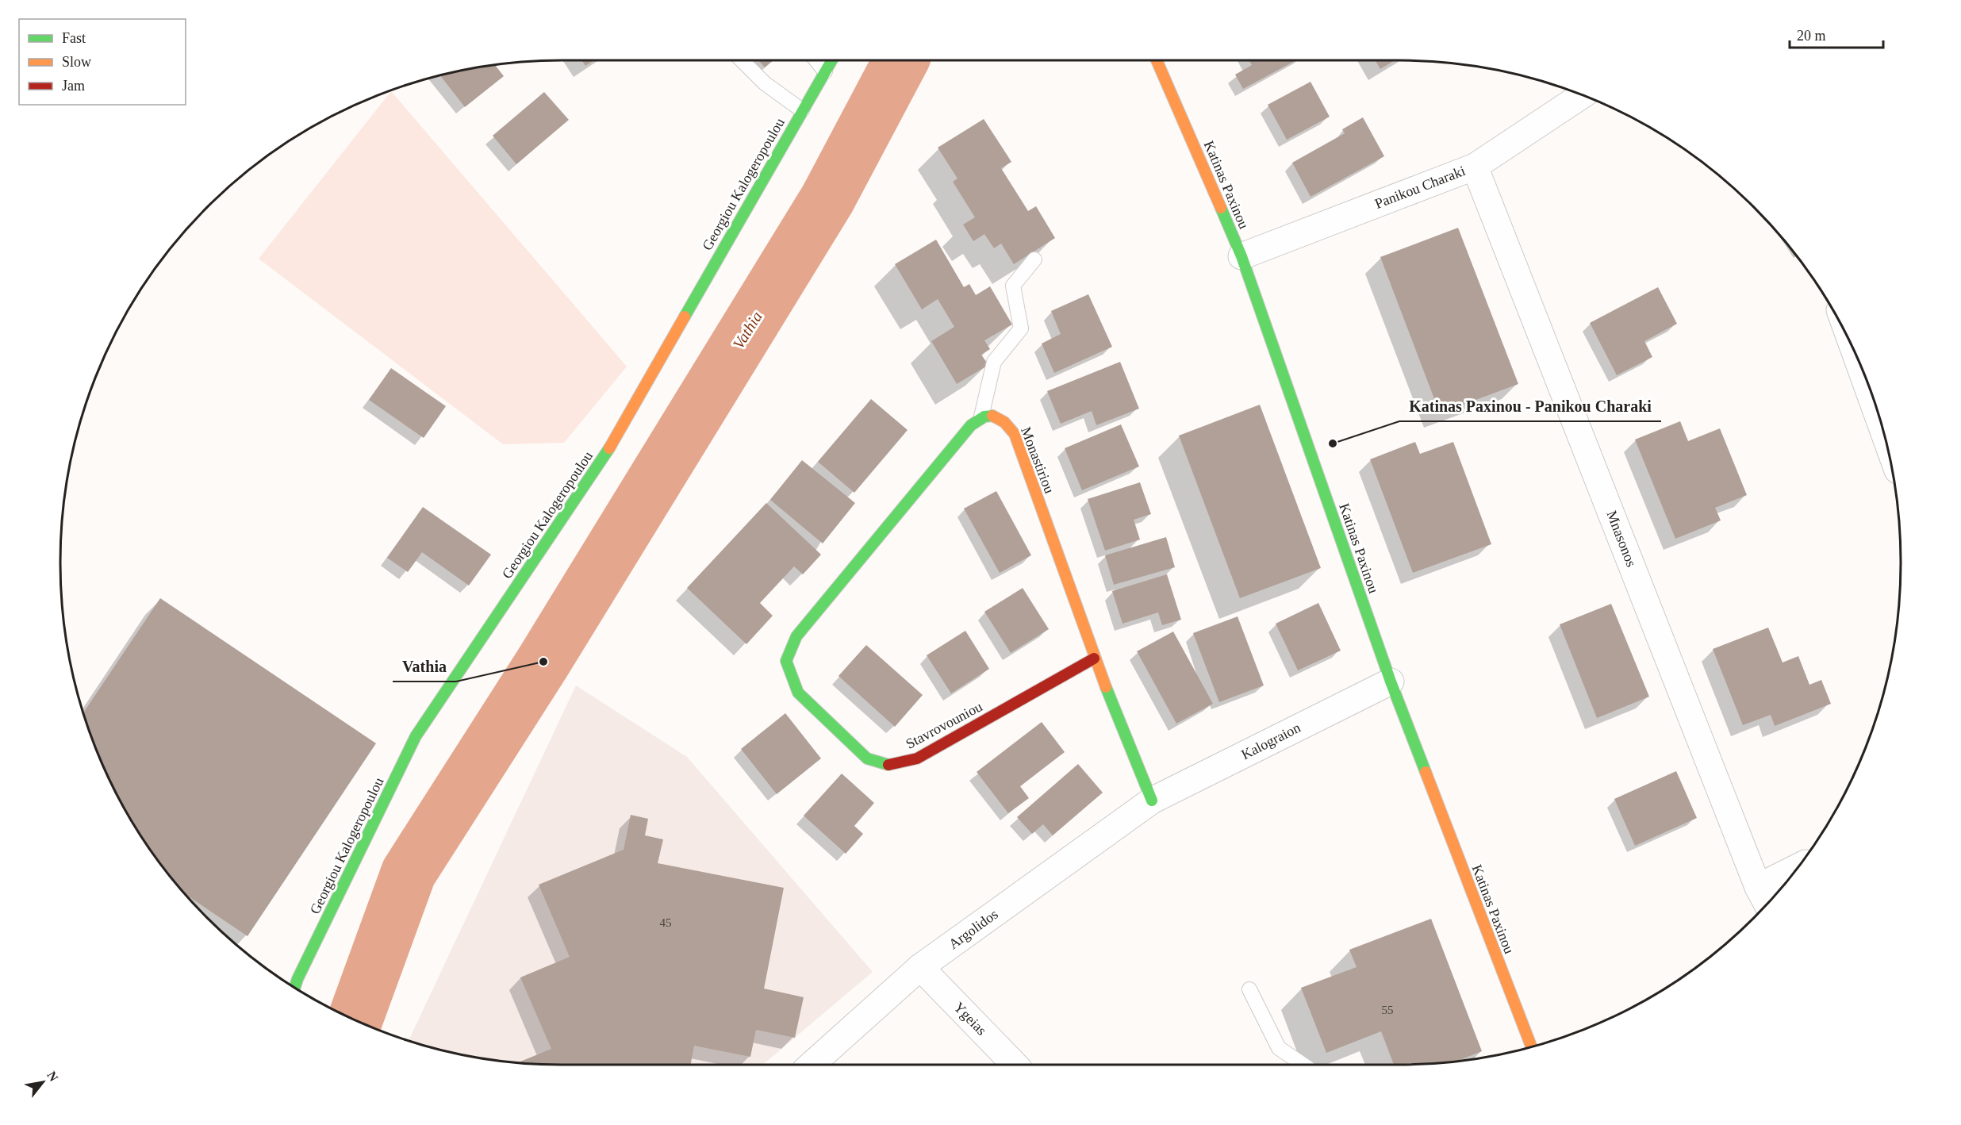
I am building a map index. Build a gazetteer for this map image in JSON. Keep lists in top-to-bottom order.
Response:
{
  "streets": {
    "street": [
      "Georgiou Kalogeropoulou",
      "Katinas Paxinou",
      "Panikou Charaki",
      "Monastiriou",
      "Mnasonos",
      "Stavrovouniou",
      "Kalograion",
      "Argolidos",
      "Ygeias"
    ]
  },
  "crossings": [
    ["Katinas Paxinou", "Panikou Charaki"],
    ["Katinas Paxinou", "Kalograion"],
    ["Panikou Charaki", "Mnasonos"],
    ["Monastiriou", "Stavrovouniou"],
    ["Monastiriou", "Kalograion"],
    ["Monastiriou", "Argolidos"],
    ["Kalograion", "Argolidos"],
    ["Argolidos", "Ygeias"]
  ],
  "water": ["Vathia"],
  "places": ["Katinas Paxinou - Panikou Charaki", "Vathia"],
  "house_numbers": ["45", "55"],
  "legend": ["Fast", "Slow", "Jam"],
  "scale_bar": "20 m",
  "north": "top right"
}
